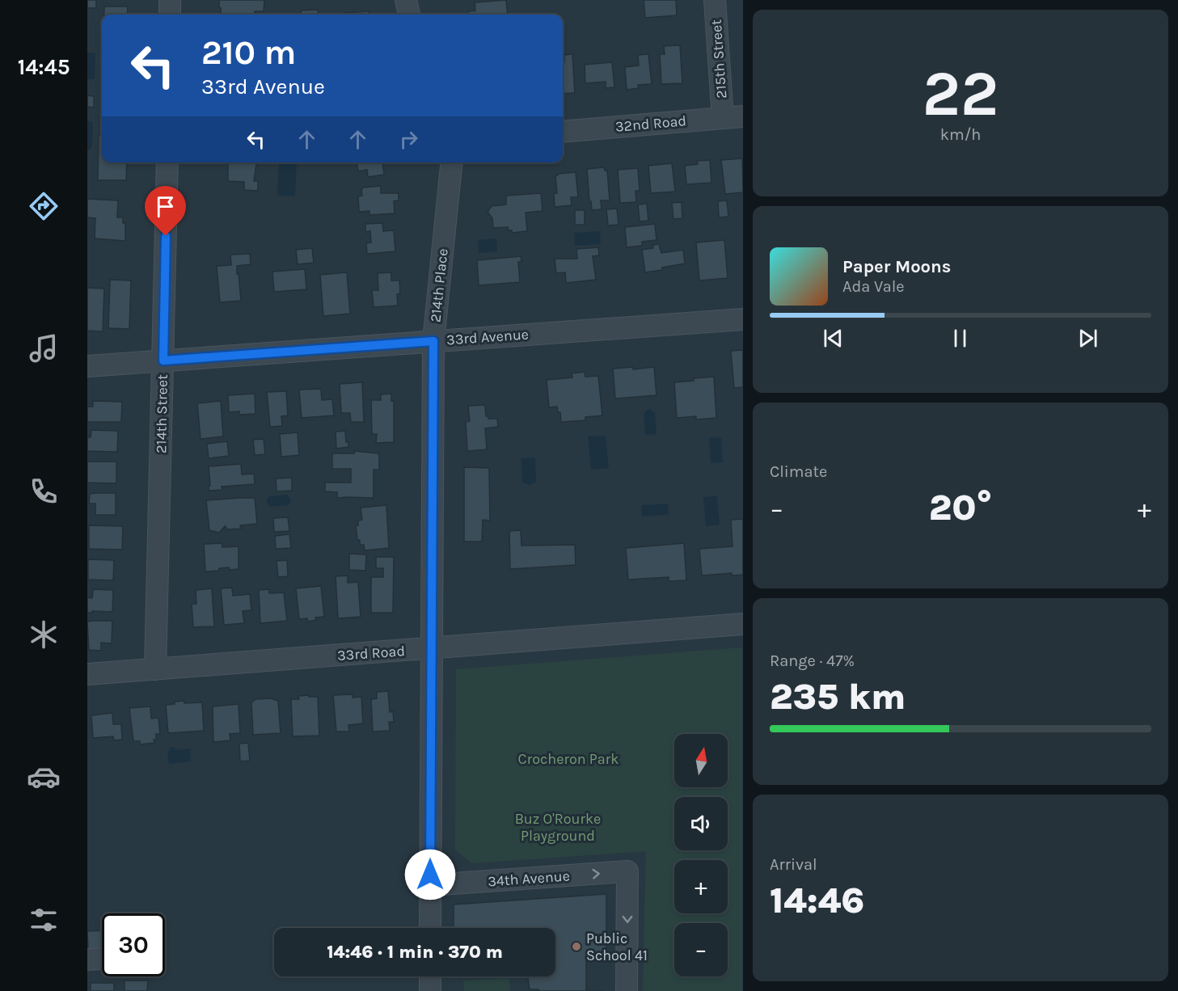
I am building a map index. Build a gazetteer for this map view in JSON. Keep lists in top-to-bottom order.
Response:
{
  "streets": {
    "street": [
      "215th Street",
      "32nd Road",
      "214th Place",
      "33rd Avenue",
      "214th Street",
      "33rd Road",
      "34th Avenue"
    ]
  },
  "crossings": [
    ["215th Street", "32nd Road"],
    ["214th Place", "33rd Avenue"],
    ["214th Place", "33rd Road"],
    ["214th Place", "34th Avenue"],
    ["33rd Avenue", "214th Street"],
    ["214th Street", "33rd Road"]
  ],
  "parks": ["Crocheron Park", "Buz O'Rourke Playground"],
  "places": ["Public School 41"],
  "north": "top",
  "page": {
    "tabs": "14:45",
    "tile": [
      ["22", "km/h"],
      "Climate",
      ["Range · 47%", "235 km"],
      ["Arrival", "14:46"]
    ],
    "turn": ["210 m", "33rd Avenue"],
    "song": ["Paper Moons", "Ada Vale"],
    "heat": ["−", "20°", "+"],
    "map_buttons": ["+", "−"],
    "limit": "30",
    "trip": "14:46 · 1 min · 370 m"
  }
}
